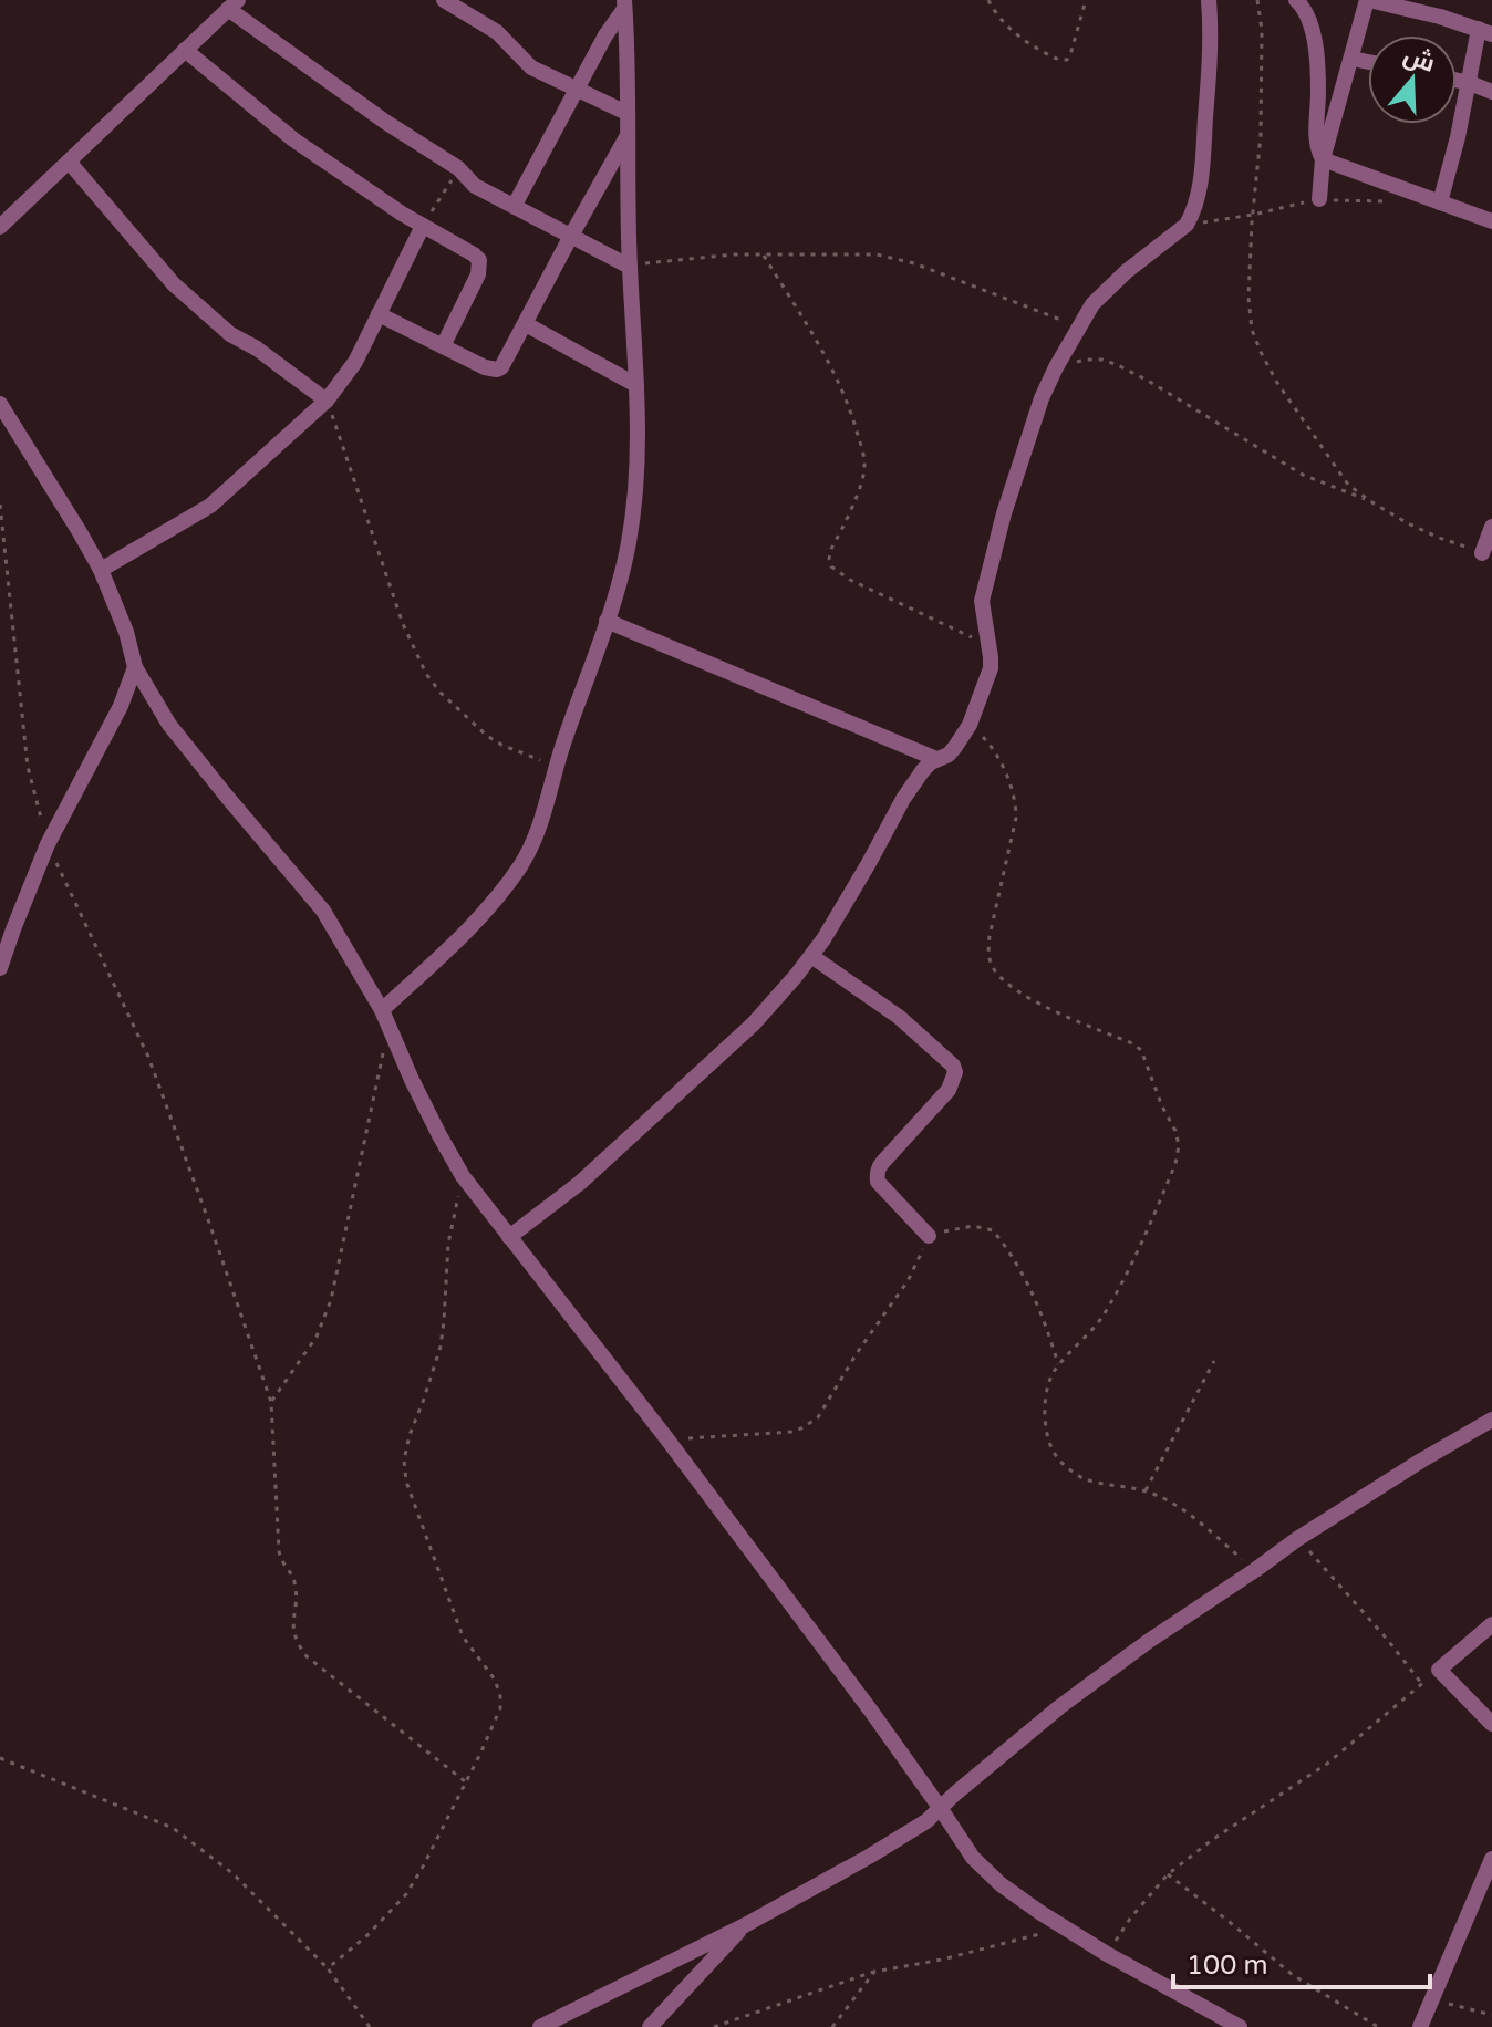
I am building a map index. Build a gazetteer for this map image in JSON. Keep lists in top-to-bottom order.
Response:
{
  "scale_bar": "100 m",
  "north": "top"
}
